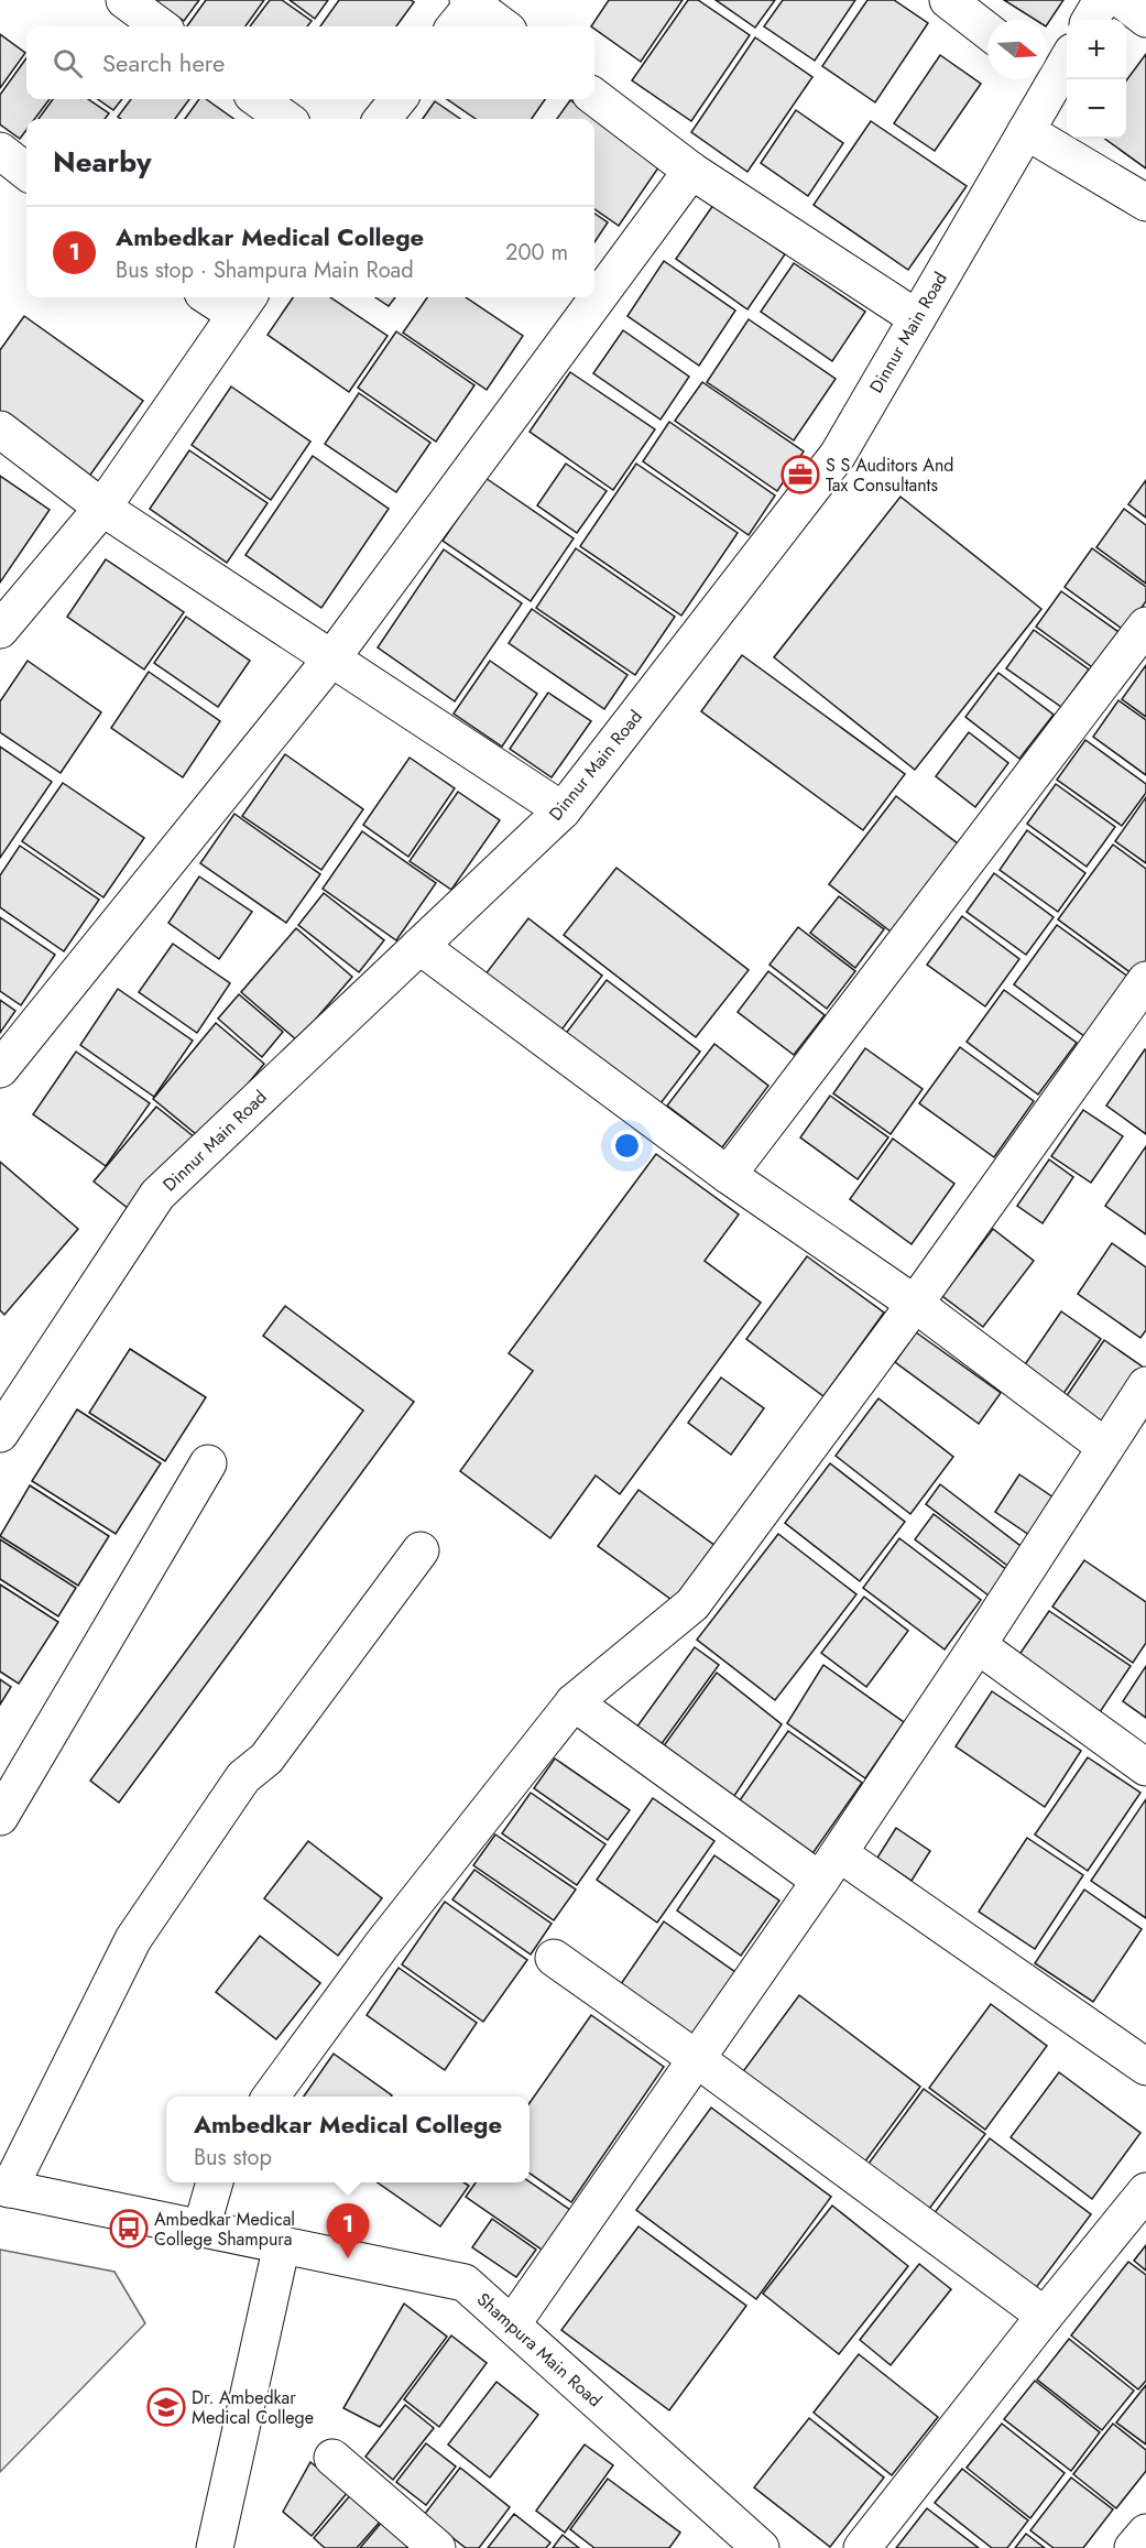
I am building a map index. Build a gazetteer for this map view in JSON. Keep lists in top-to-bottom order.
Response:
{
  "streets": {
    "street": ["Dinnur Main Road", "Shampura Main Road"]
  },
  "places": {
    "office": ["S S Auditors And Tax Consultants"],
    "bus stop": ["Ambedkar Medical College Shampura"],
    "school or university": ["Dr. Ambedkar Medical College"]
  },
  "north": "right",
  "page": {
    "map_buttons": ["+", "−"],
    "search": "Search here",
    "heading": "Nearby",
    "list": [
      {
        "mark": "1",
        "name": "Ambedkar Medical College",
        "note": "Bus stop · Shampura Main Road",
        "value": "200 m"
      }
    ],
    "popup": ["Ambedkar Medical College", "Bus stop"],
    "pins": "1"
  }
}
